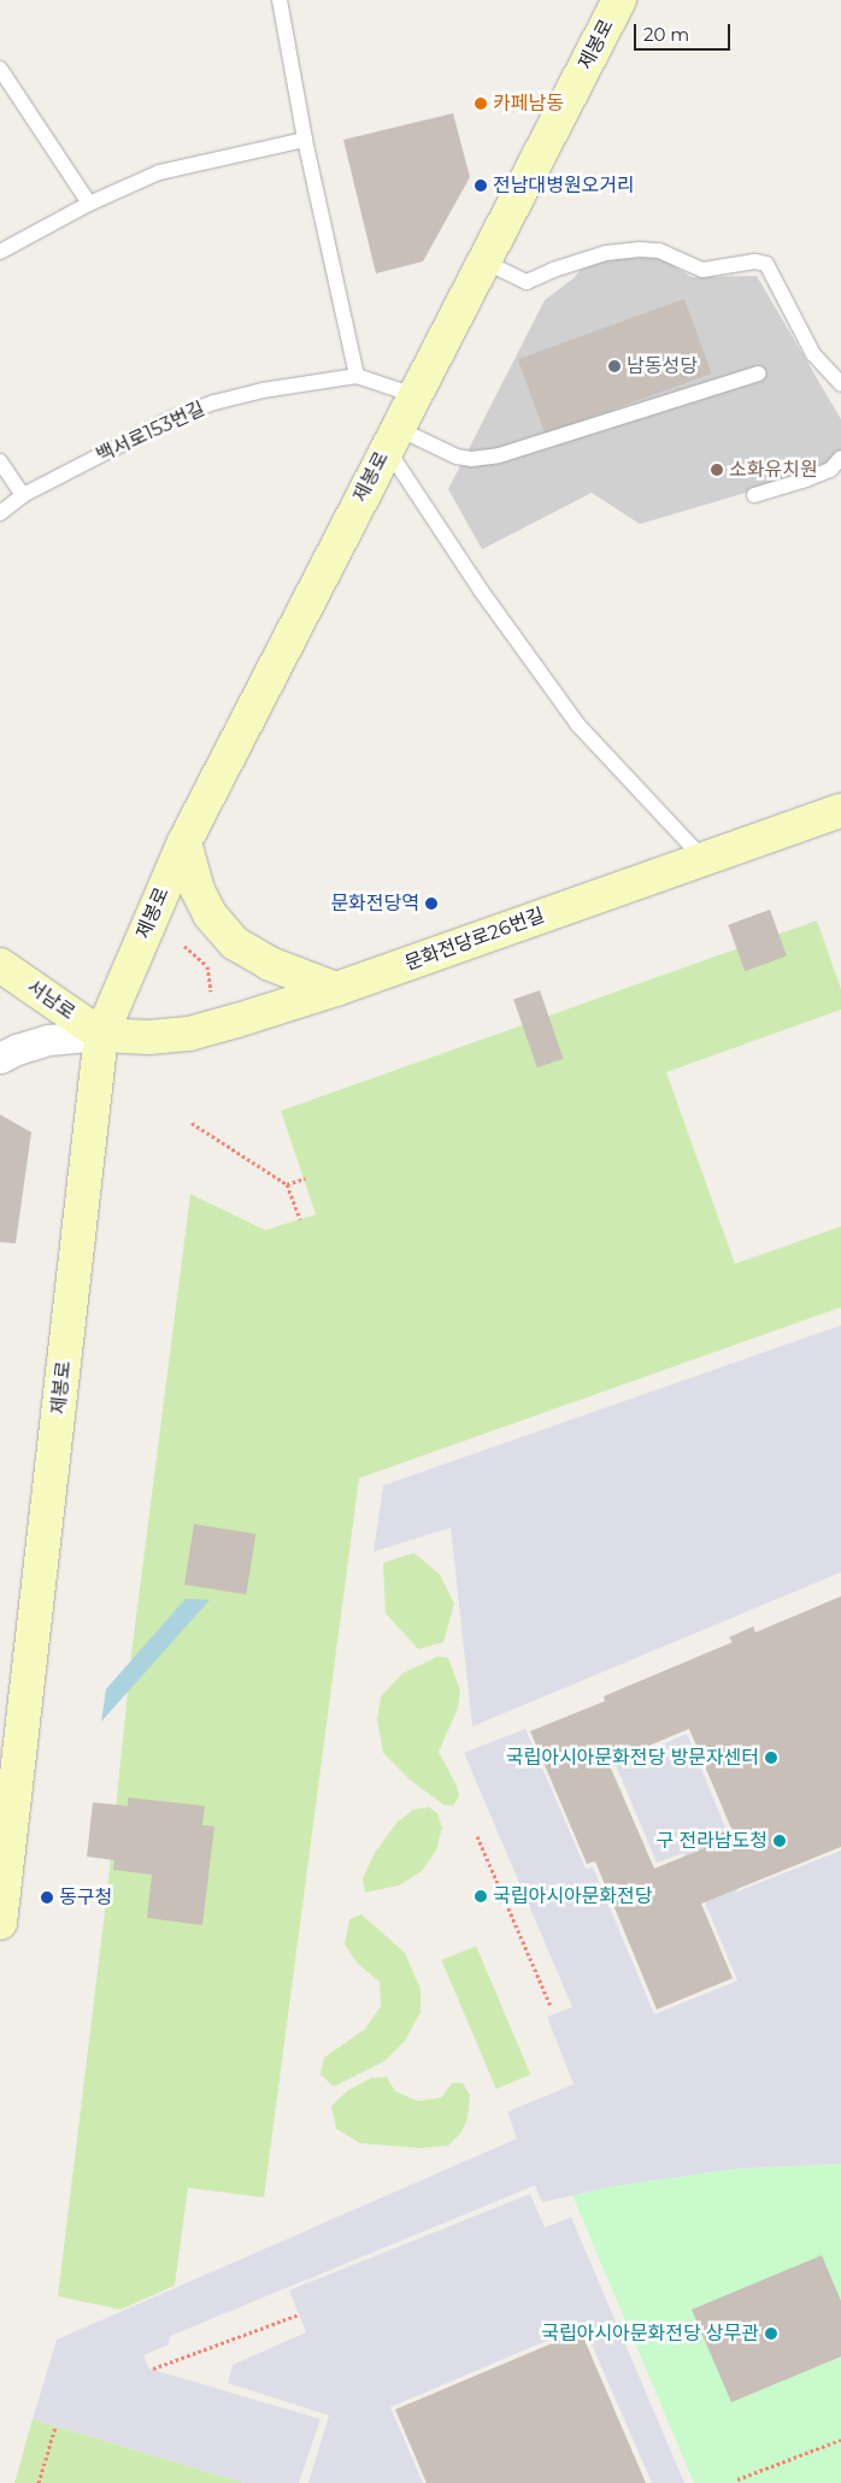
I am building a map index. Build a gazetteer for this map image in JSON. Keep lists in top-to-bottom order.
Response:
{
  "streets": {
    "street": ["제봉로", "문화전당로26번길", "서남로"],
    "lane": ["백서로153번길"]
  },
  "crossings": [
    ["제봉로", "백서로153번길"],
    ["제봉로", "문화전당로26번길"],
    ["제봉로", "서남로"],
    ["문화전당로26번길", "서남로"]
  ],
  "places": [
    "카페남동",
    "전남대병원오거리",
    "남동성당",
    "소화유치원",
    "문화전당역",
    "국립아시아문화전당 방문자센터",
    "구 전라남도청",
    "국립아시아문화전당",
    "동구청",
    "국립아시아문화전당 상무관"
  ],
  "scale_bar": "20 m"
}
